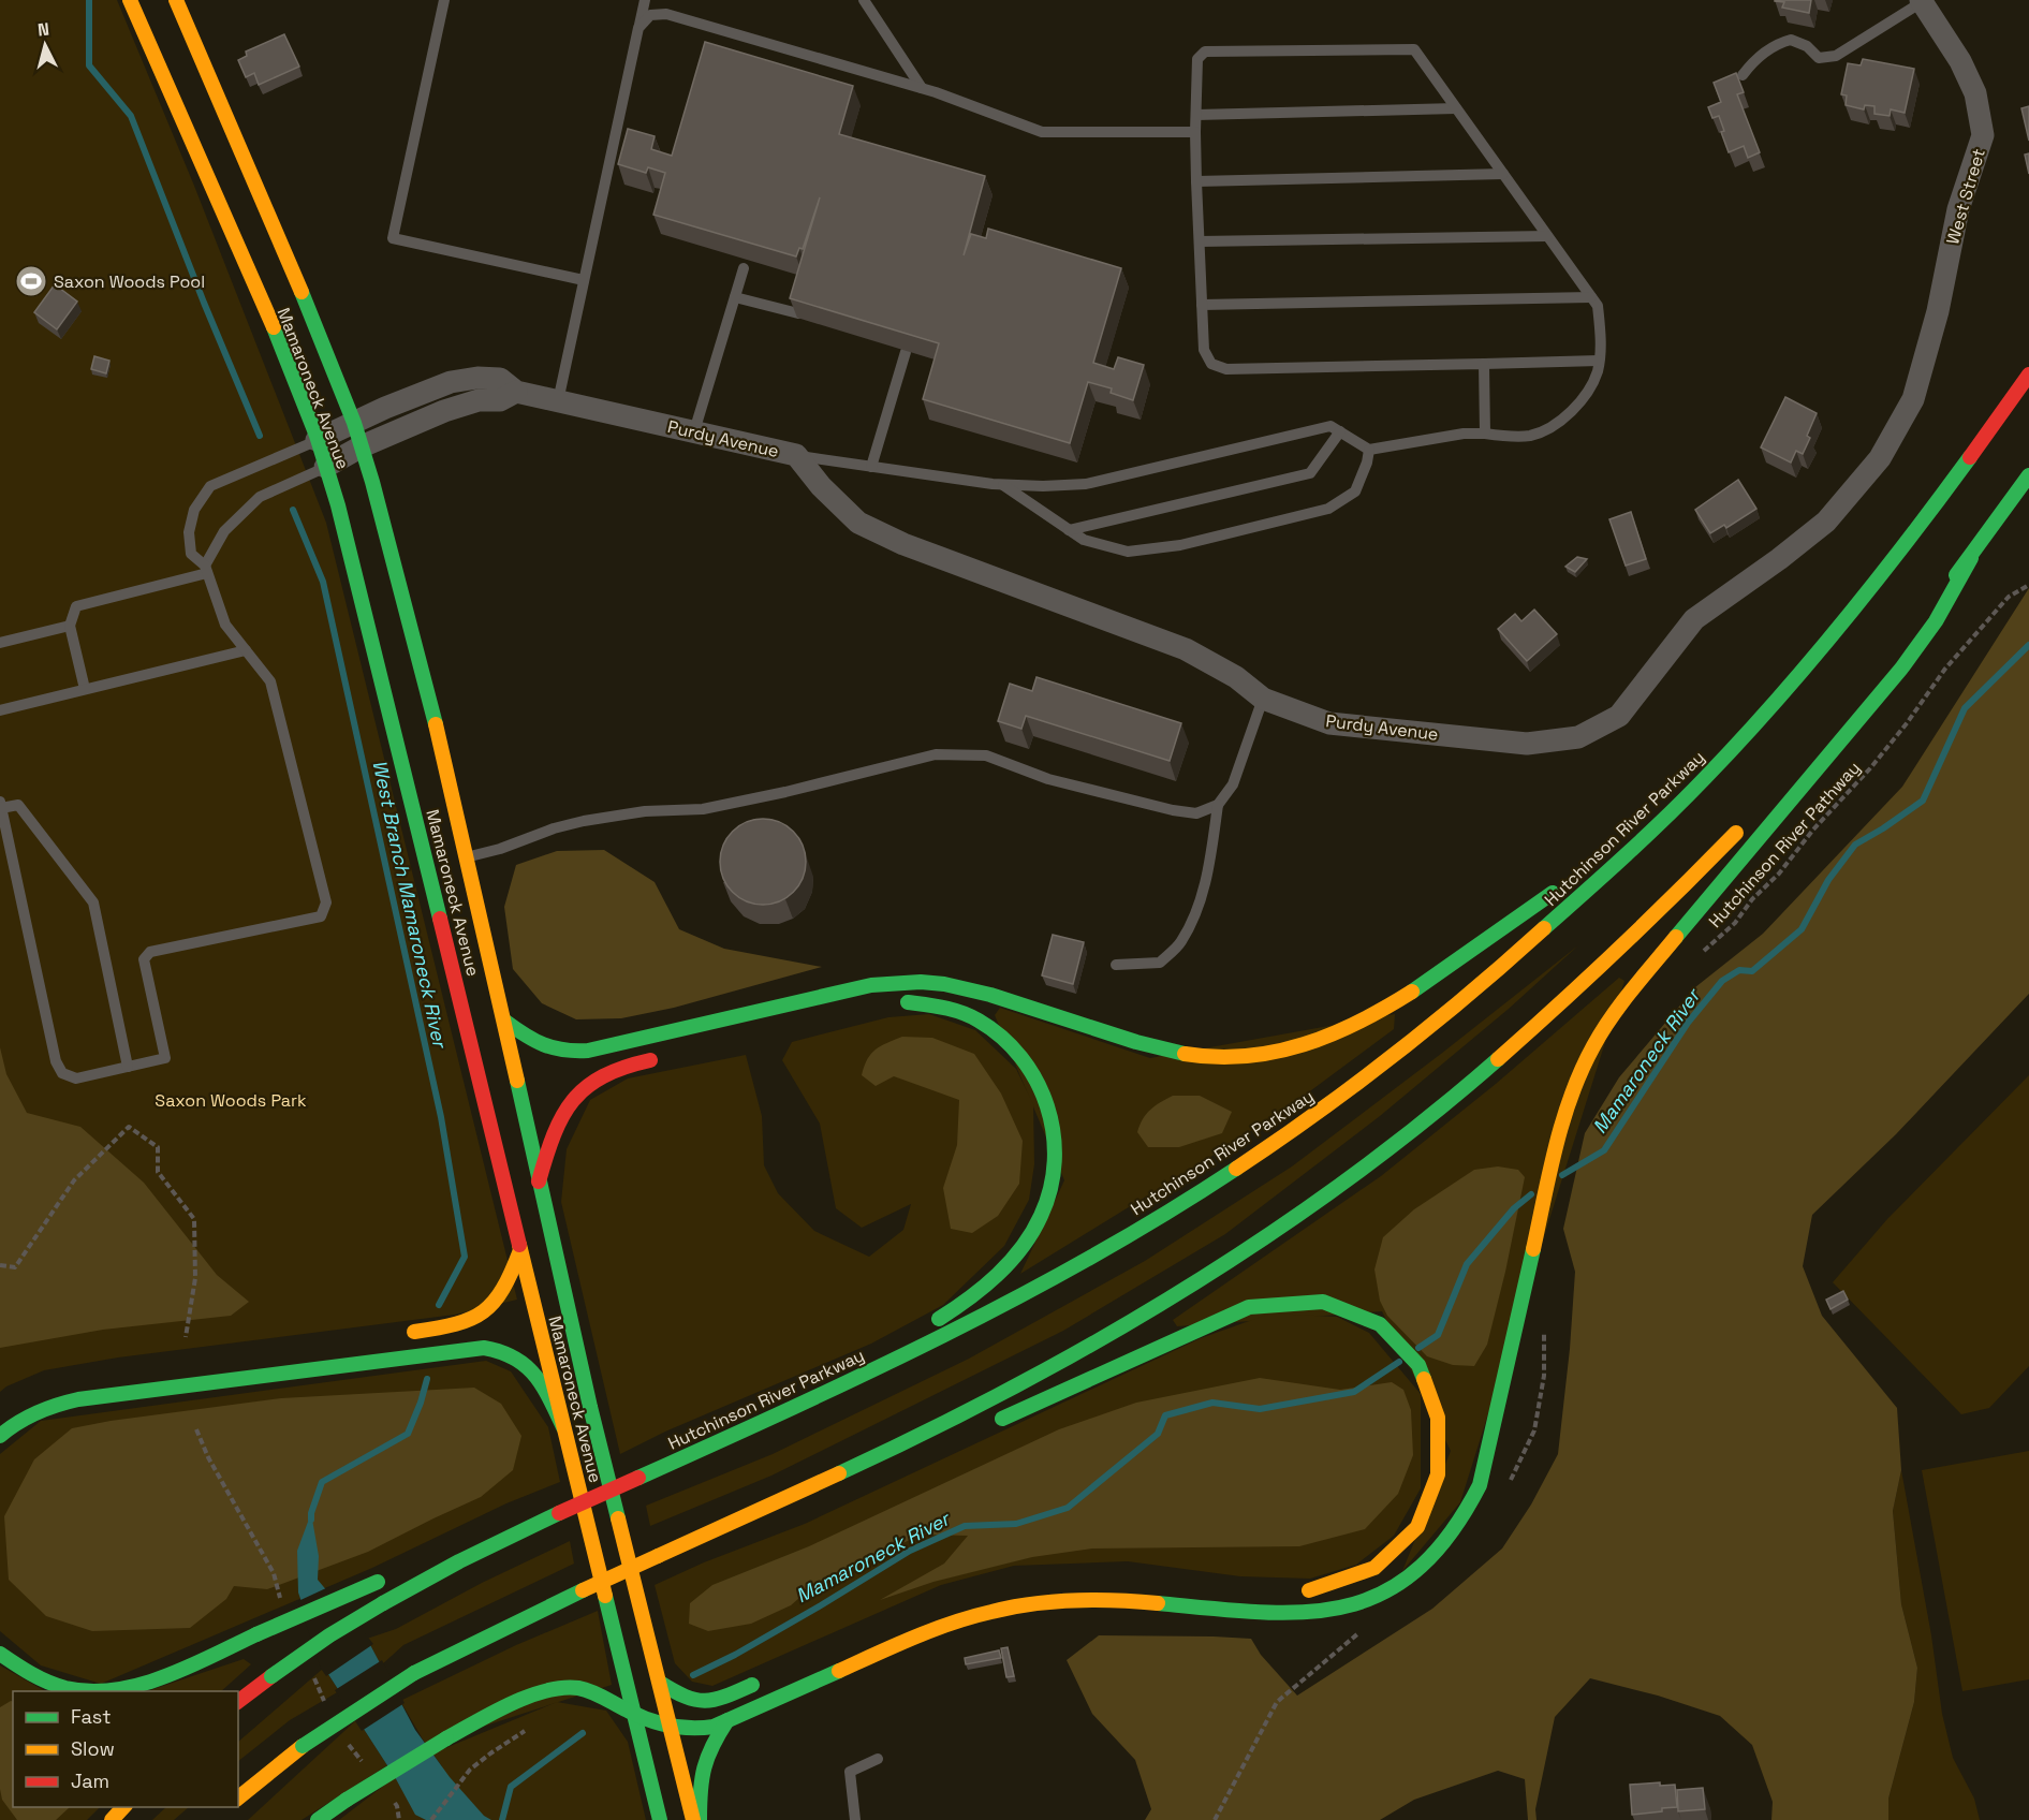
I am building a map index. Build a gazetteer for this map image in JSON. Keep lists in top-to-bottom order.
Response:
{
  "streets": {
    "main road": ["Mamaroneck Avenue", "Hutchinson River Parkway"],
    "street": ["West Street", "Purdy Avenue"],
    "path": ["Hutchinson River Pathway"]
  },
  "crossings": [
    ["West Street", "Purdy Avenue"],
    ["Mamaroneck Avenue", "Purdy Avenue"]
  ],
  "water": ["West Branch Mamaroneck River", "Mamaroneck River"],
  "parks": ["Saxon Woods Park"],
  "places": {
    "sports": ["Saxon Woods Pool"]
  },
  "legend": ["Fast", "Slow", "Jam"],
  "north": "top"
}
